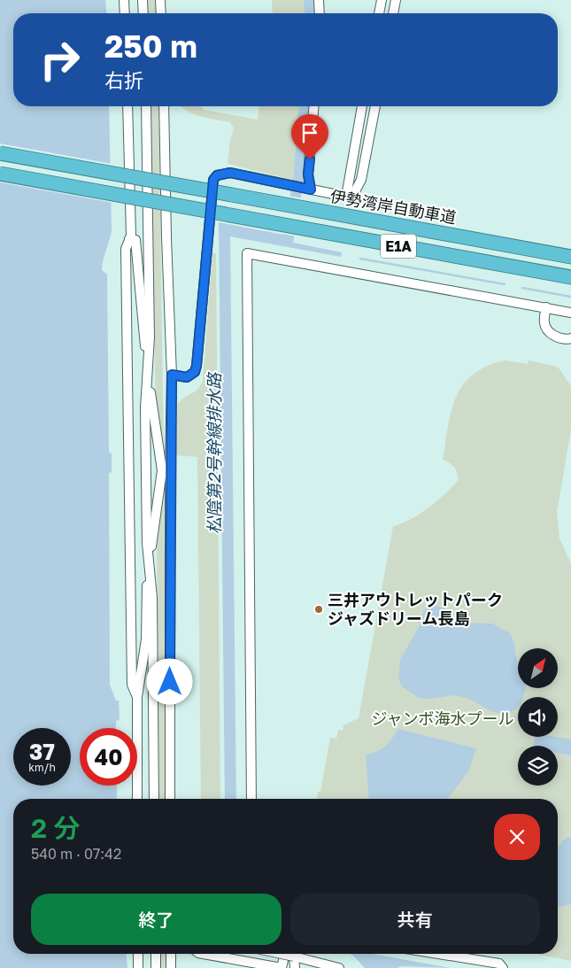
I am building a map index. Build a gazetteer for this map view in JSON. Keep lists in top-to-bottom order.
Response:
{
  "streets": {
    "highway": ["伊勢湾岸自動車道", "E1A"]
  },
  "water": ["松陰第2号幹線排水路"],
  "parks": ["ジャンボ海水プール"],
  "places": ["三井アウトレットパーク ジャズドリーム長島"],
  "north": "top right",
  "page": {
    "turn": ["250 m", "右折"],
    "speed": "37 km/h",
    "limit": "40",
    "heading": ["2 分", "540 m · 07:42"],
    "buttons": ["終了", "共有"]
  }
}
